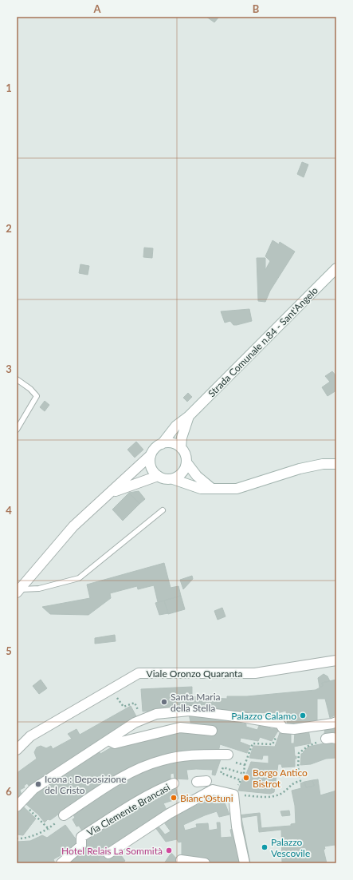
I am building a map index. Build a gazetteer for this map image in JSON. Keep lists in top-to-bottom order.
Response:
{
  "streets": {
    "street": ["Strada Comunale n.84 - Sant'Angelo", "Viale Oronzo Quaranta", "Via Clemente Brancasi"]
  },
  "places": [
    "Santa Maria della Stella",
    "Palazzo Calamo",
    "Borgo Antico Bistrot",
    "Icona : Deposizione del Cristo",
    "Bianc'Ostuni",
    "Palazzo Vescovile",
    "Hotel Relais La Sommità"
  ],
  "grid": {
    "columns": ["A", "B"],
    "rows": [
      "1",
      "2",
      "3",
      "4",
      "5",
      "6"
    ]
  }
}
